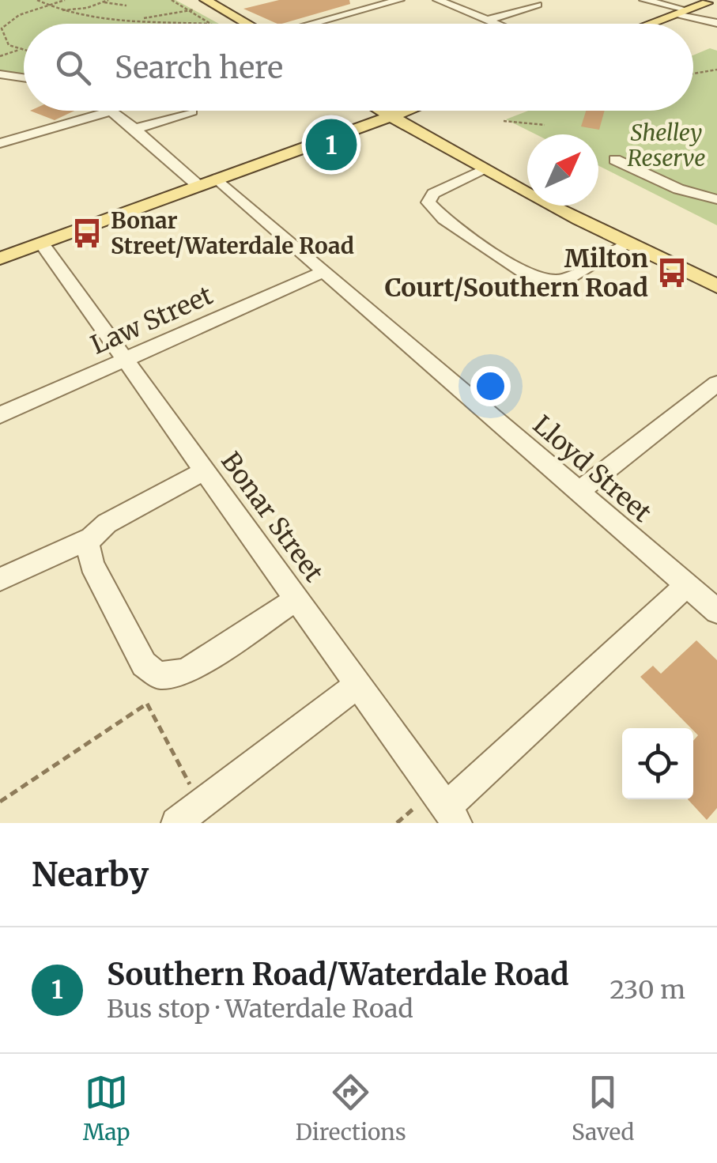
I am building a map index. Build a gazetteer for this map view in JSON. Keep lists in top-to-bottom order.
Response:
{
  "streets": {
    "street": ["Law Street", "Lloyd Street", "Bonar Street"]
  },
  "crossings": [
    ["Law Street", "Lloyd Street"],
    ["Law Street", "Bonar Street"]
  ],
  "parks": ["Shelley Reserve"],
  "places": {
    "bus stop": ["Bonar Street/Waterdale Road", "Milton Court/Southern Road"]
  },
  "north": "top right",
  "page": {
    "search": "Search here",
    "pins": "1",
    "heading": "Nearby",
    "list": [
      {
        "mark": "1",
        "name": "Southern Road/Waterdale Road",
        "note": "Bus stop · Waterdale Road",
        "value": "230 m"
      }
    ],
    "nav": ["Map", "Directions", "Saved"]
  }
}
